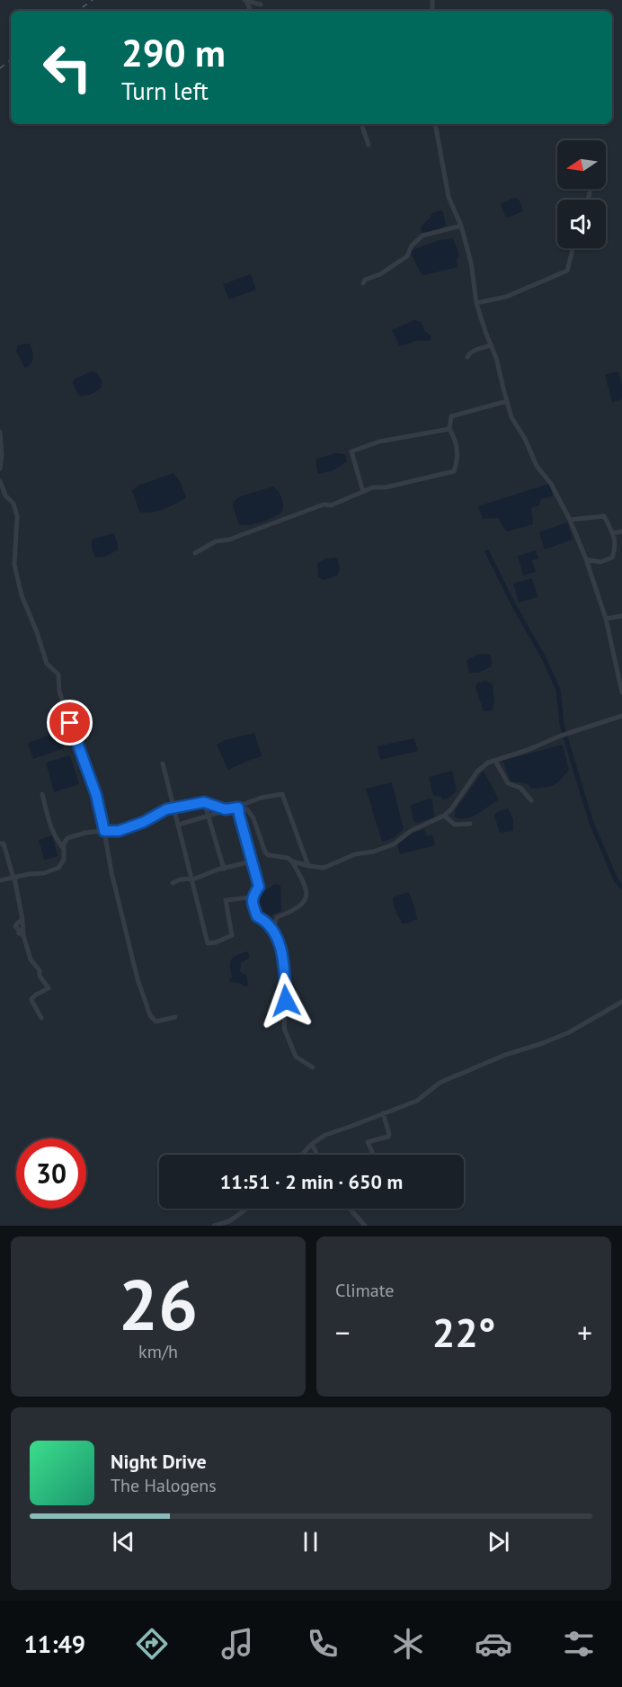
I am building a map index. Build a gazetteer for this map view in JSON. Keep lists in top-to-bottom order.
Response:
{
  "north": "left",
  "page": {
    "turn": ["290 m", "Turn left"],
    "limit": "30",
    "trip": "11:51 · 2 min · 650 m",
    "tile": [
      ["26", "km/h"],
      "Climate"
    ],
    "heat": ["−", "22°", "+"],
    "song": ["Night Drive", "The Halogens"],
    "tabs": "11:49"
  }
}
